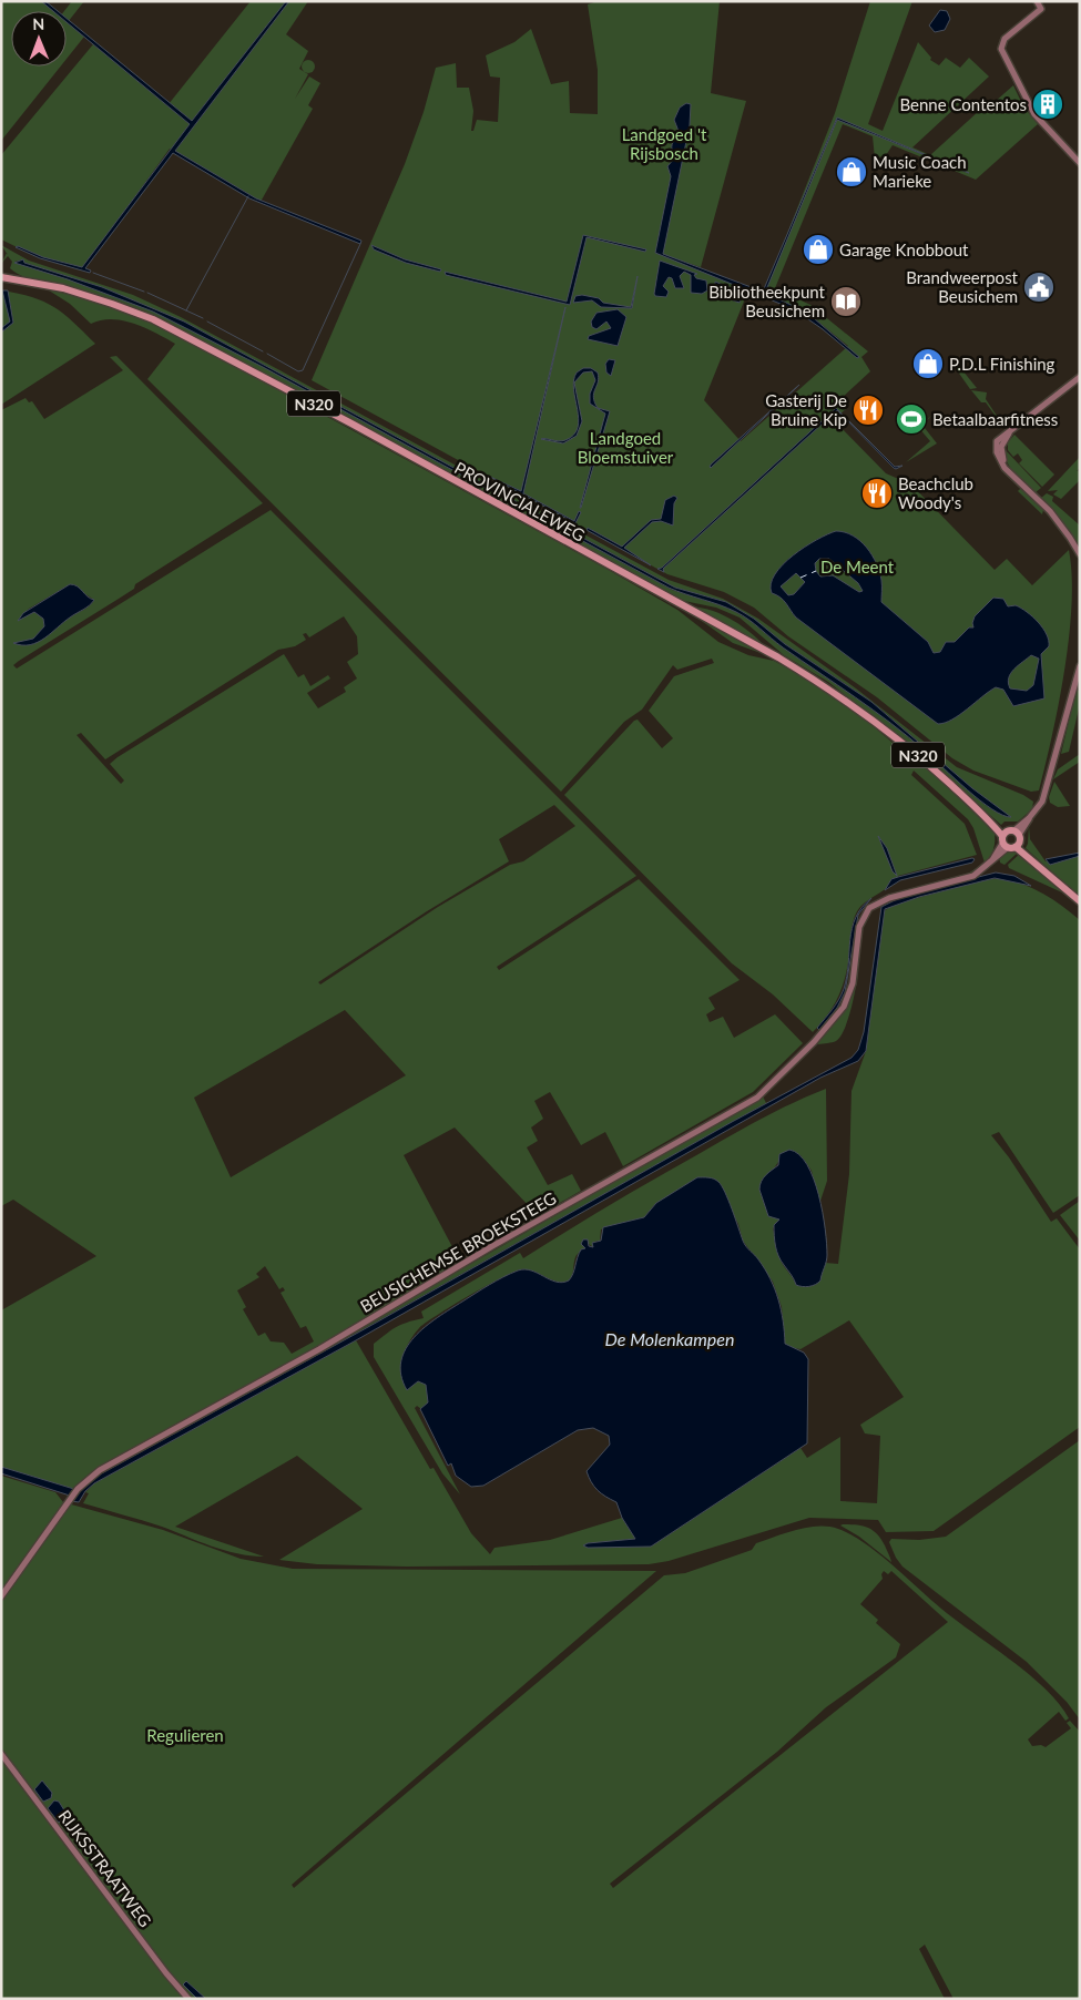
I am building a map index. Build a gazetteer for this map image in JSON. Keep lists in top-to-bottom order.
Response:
{
  "streets": {
    "highway": ["N320", "PROVINCIALEWEG"],
    "street": ["BEUSICHEMSE BROEKSTEEG", "RIJKSSTRAATWEG"]
  },
  "water": ["De Molenkampen"],
  "parks": [
    "Landgoed 't Rijsbosch",
    "Landgoed Bloemstuiver",
    "De Meent",
    "Regulieren"
  ],
  "places": {
    "building": ["Benne Contentos"],
    "shop": ["Music Coach Marieke", "Garage Knobbout", "P.D.L Finishing"],
    "public building": ["Brandweerpost Beusichem"],
    "library": ["Bibliotheekpunt Beusichem"],
    "restaurant": ["Gasterij De Bruine Kip", "Beachclub Woody's"],
    "sports": ["Betaalbaarfitness"]
  },
  "north": "top"
}
